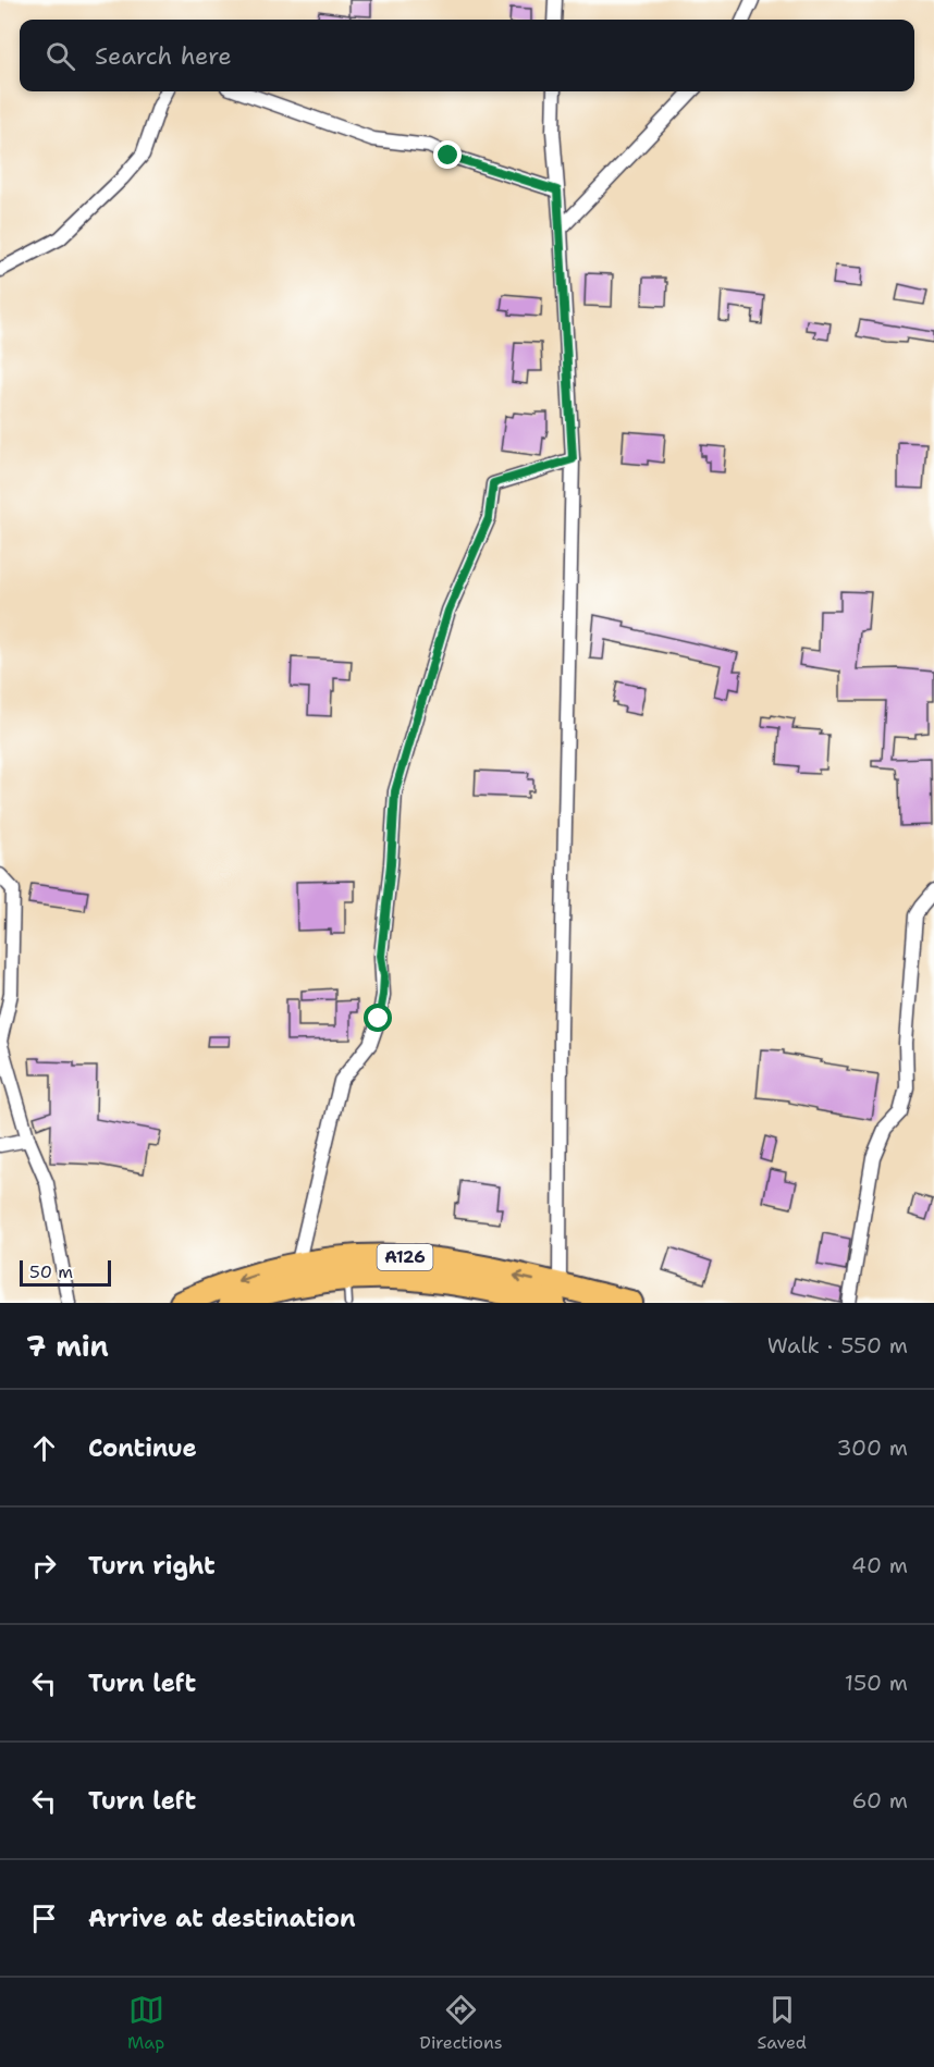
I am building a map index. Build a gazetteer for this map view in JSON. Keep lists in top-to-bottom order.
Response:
{
  "streets": {
    "highway": ["A126"]
  },
  "scale_bar": "50 m",
  "page": {
    "search": "Search here",
    "scale": "50 m",
    "heading": ["7 min", "Walk · 550 m"],
    "list": [
      ["Continue", "300 m"],
      ["Turn right", "40 m"],
      ["Turn left", "150 m"],
      ["Turn left", "60 m"],
      "Arrive at destination"
    ],
    "nav": ["Map", "Directions", "Saved"]
  }
}
